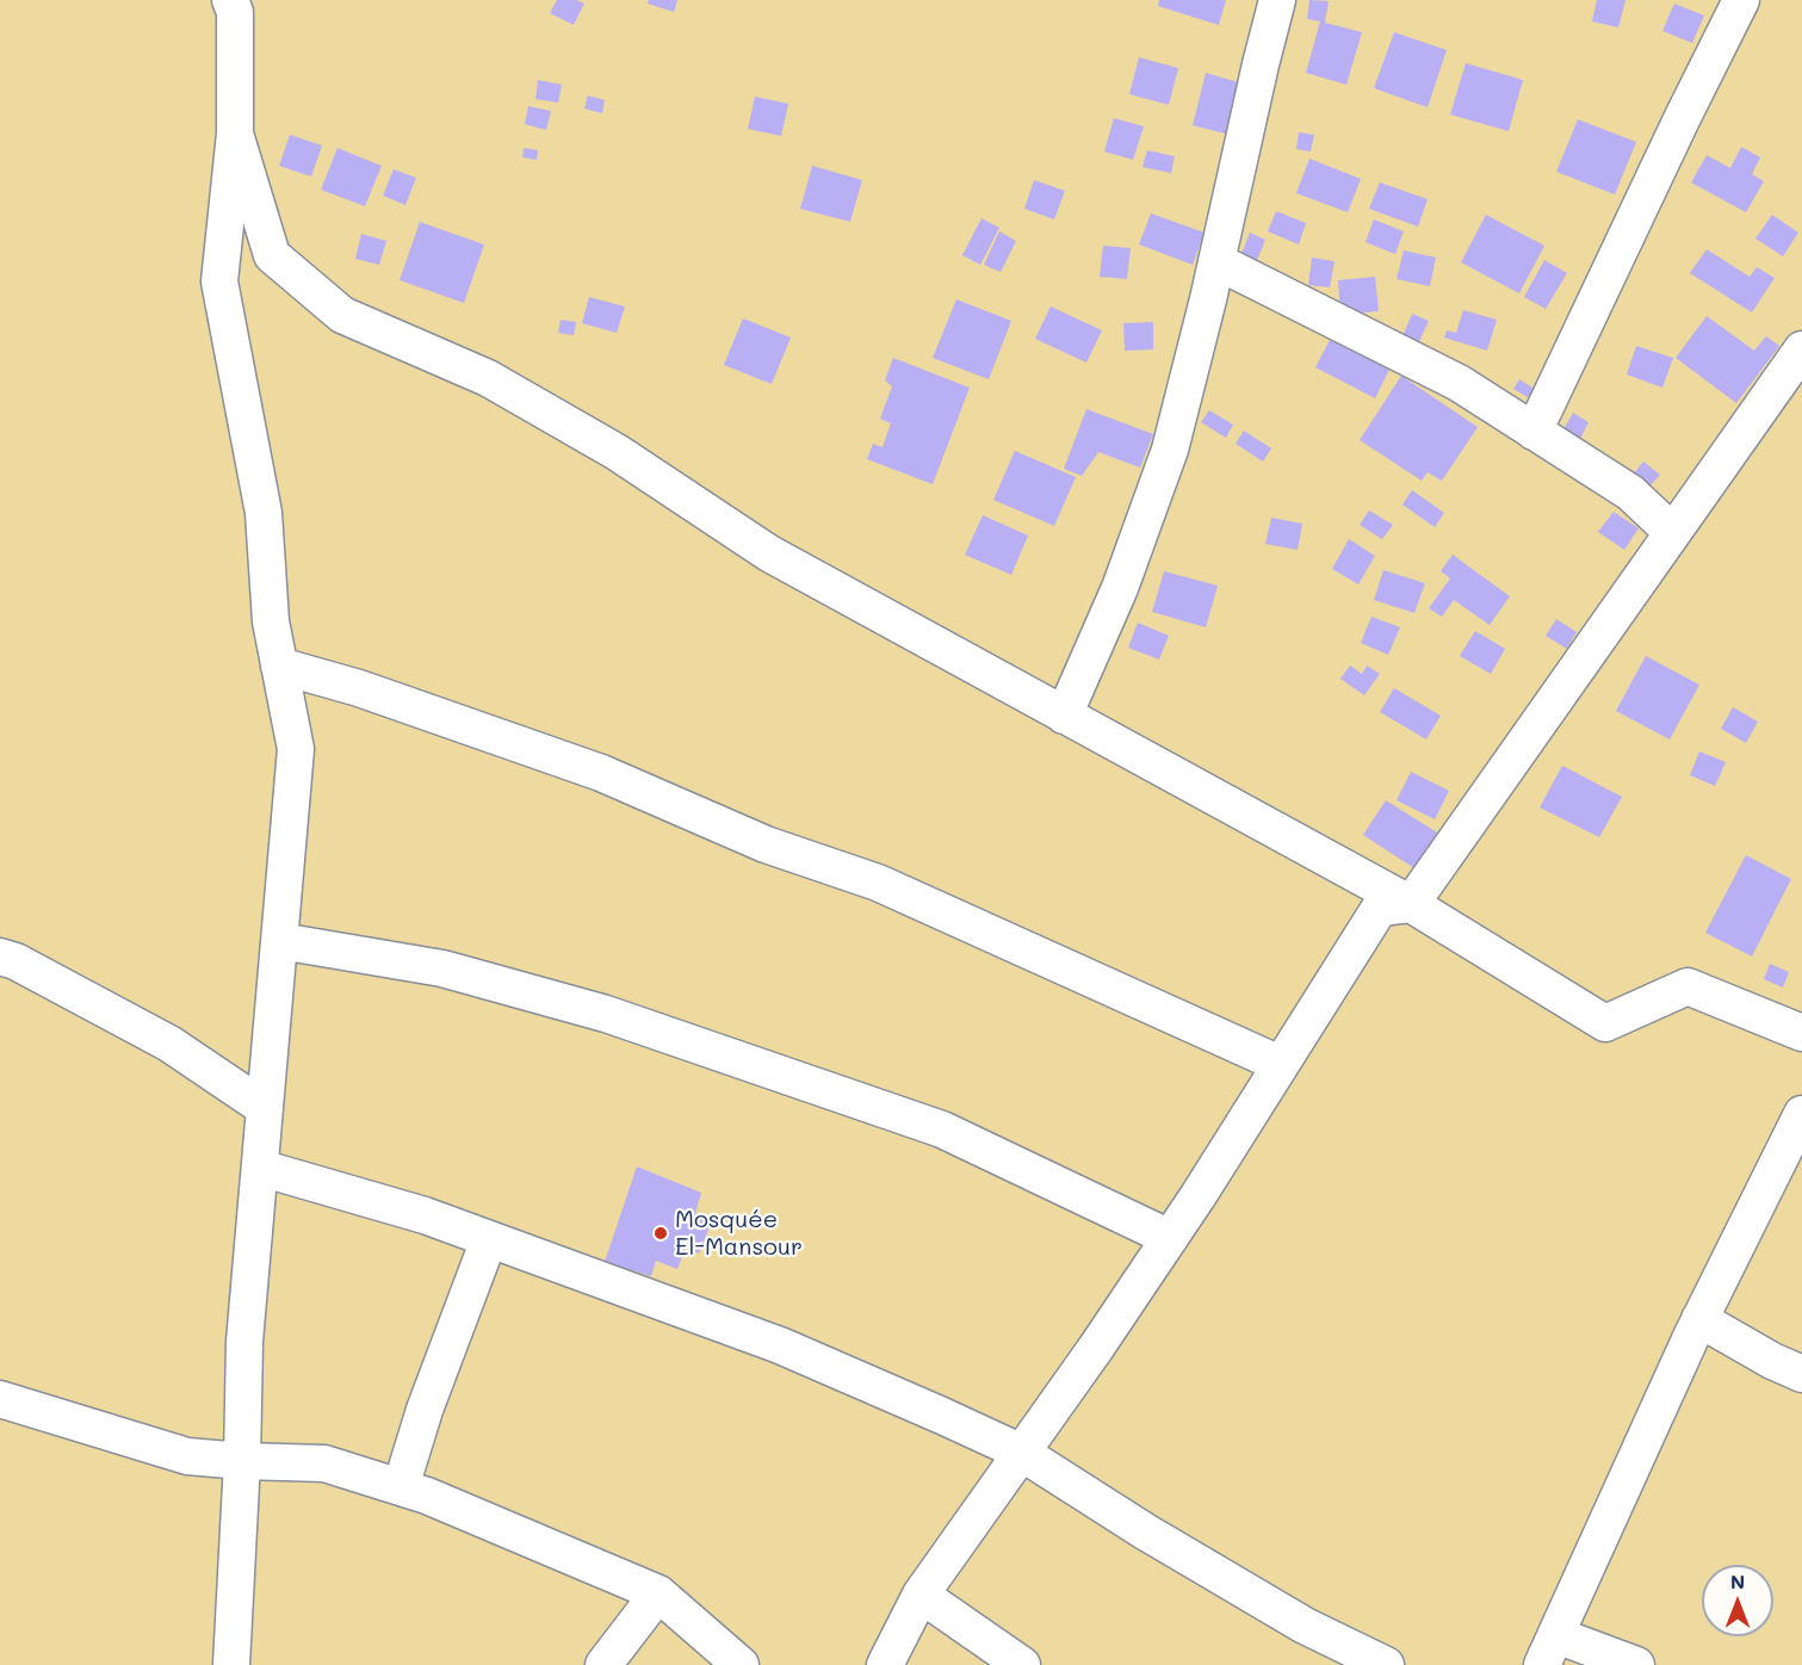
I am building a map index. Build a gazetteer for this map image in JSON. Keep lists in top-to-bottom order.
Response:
{
  "places": ["Mosquée El-Mansour"],
  "north": "top"
}
